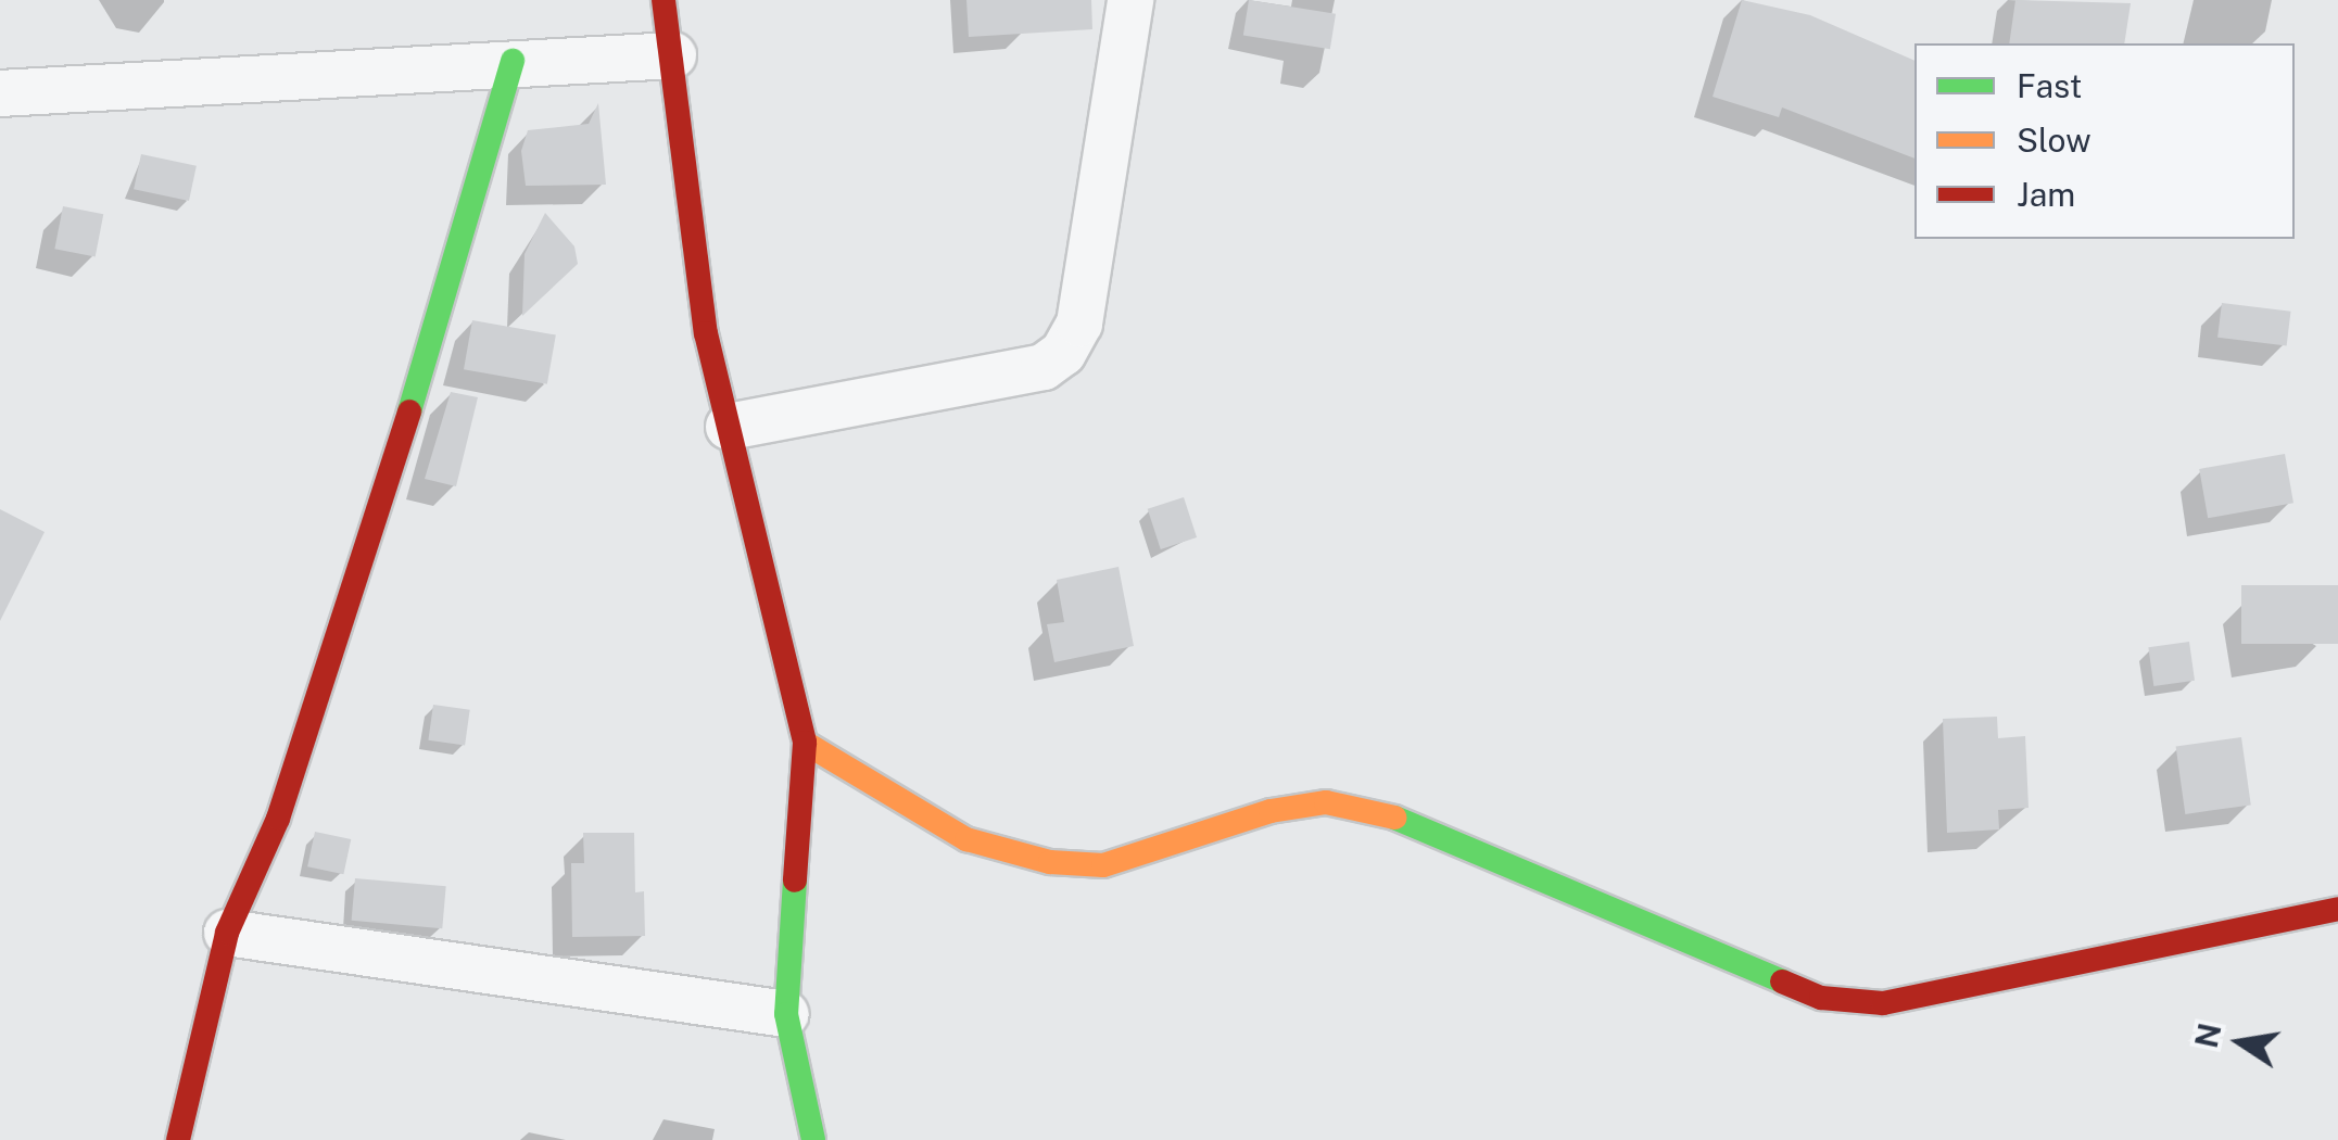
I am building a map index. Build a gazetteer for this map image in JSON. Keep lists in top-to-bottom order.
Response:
{
  "legend": ["Fast", "Slow", "Jam"],
  "north": "left"
}
